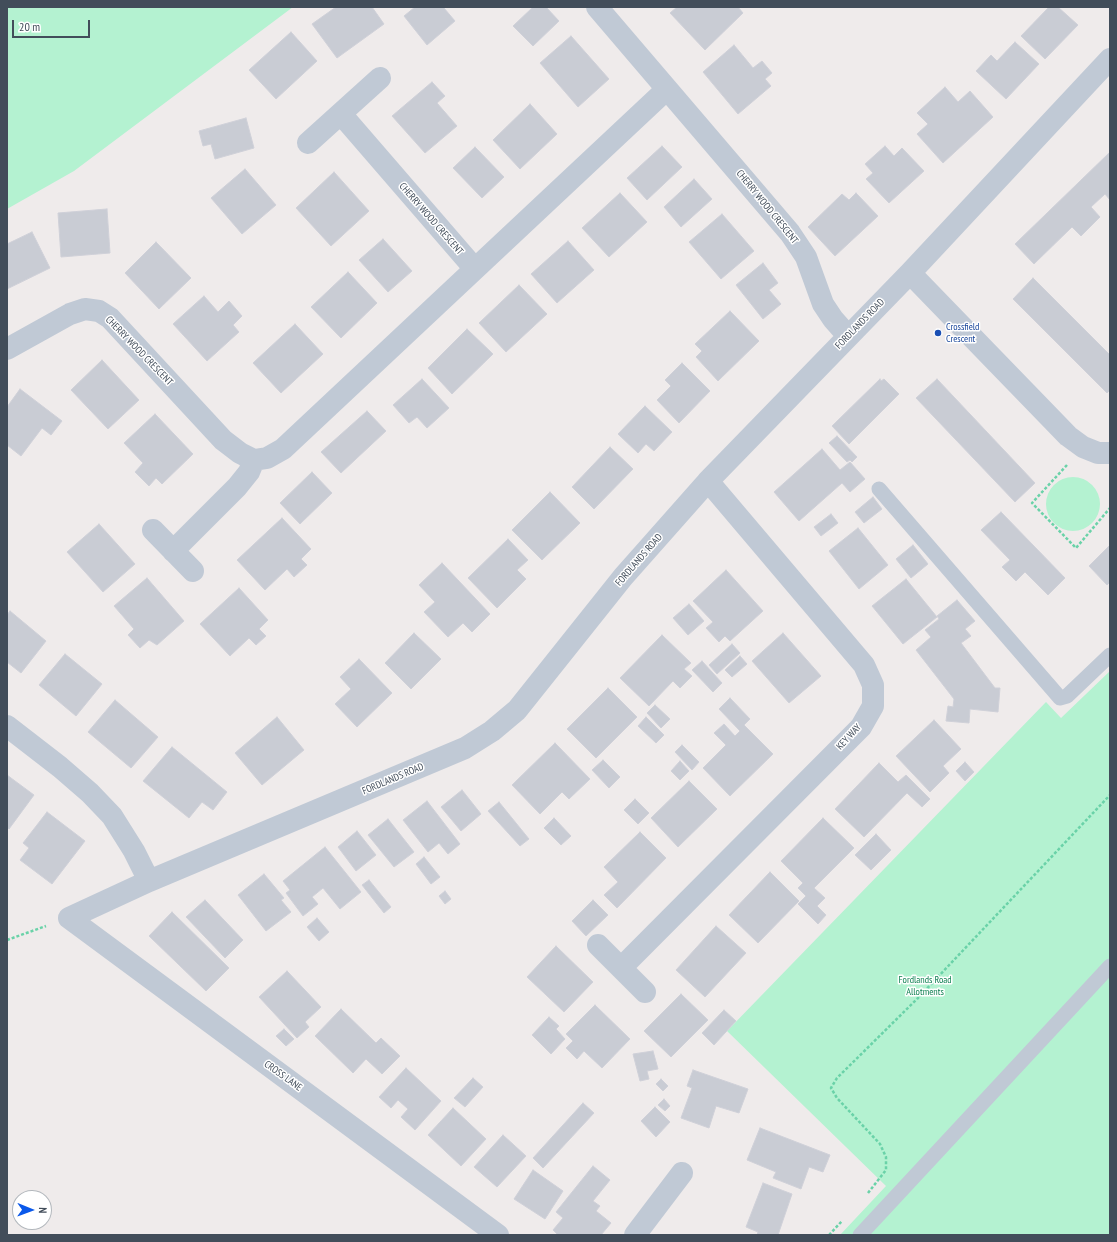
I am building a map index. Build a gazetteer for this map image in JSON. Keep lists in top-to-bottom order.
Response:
{
  "streets": {
    "street": [
      "CHERRY WOOD CRESCENT",
      "FORDLANDS ROAD",
      "KEY WAY",
      "CROSS LANE"
    ]
  },
  "crossings": [
    ["CHERRY WOOD CRESCENT", "FORDLANDS ROAD"],
    ["FORDLANDS ROAD", "KEY WAY"],
    ["FORDLANDS ROAD", "CROSS LANE"]
  ],
  "parks": ["Fordlands Road Allotments"],
  "places": ["Crossfield Crescent"],
  "scale_bar": "20 m",
  "north": "right"
}
